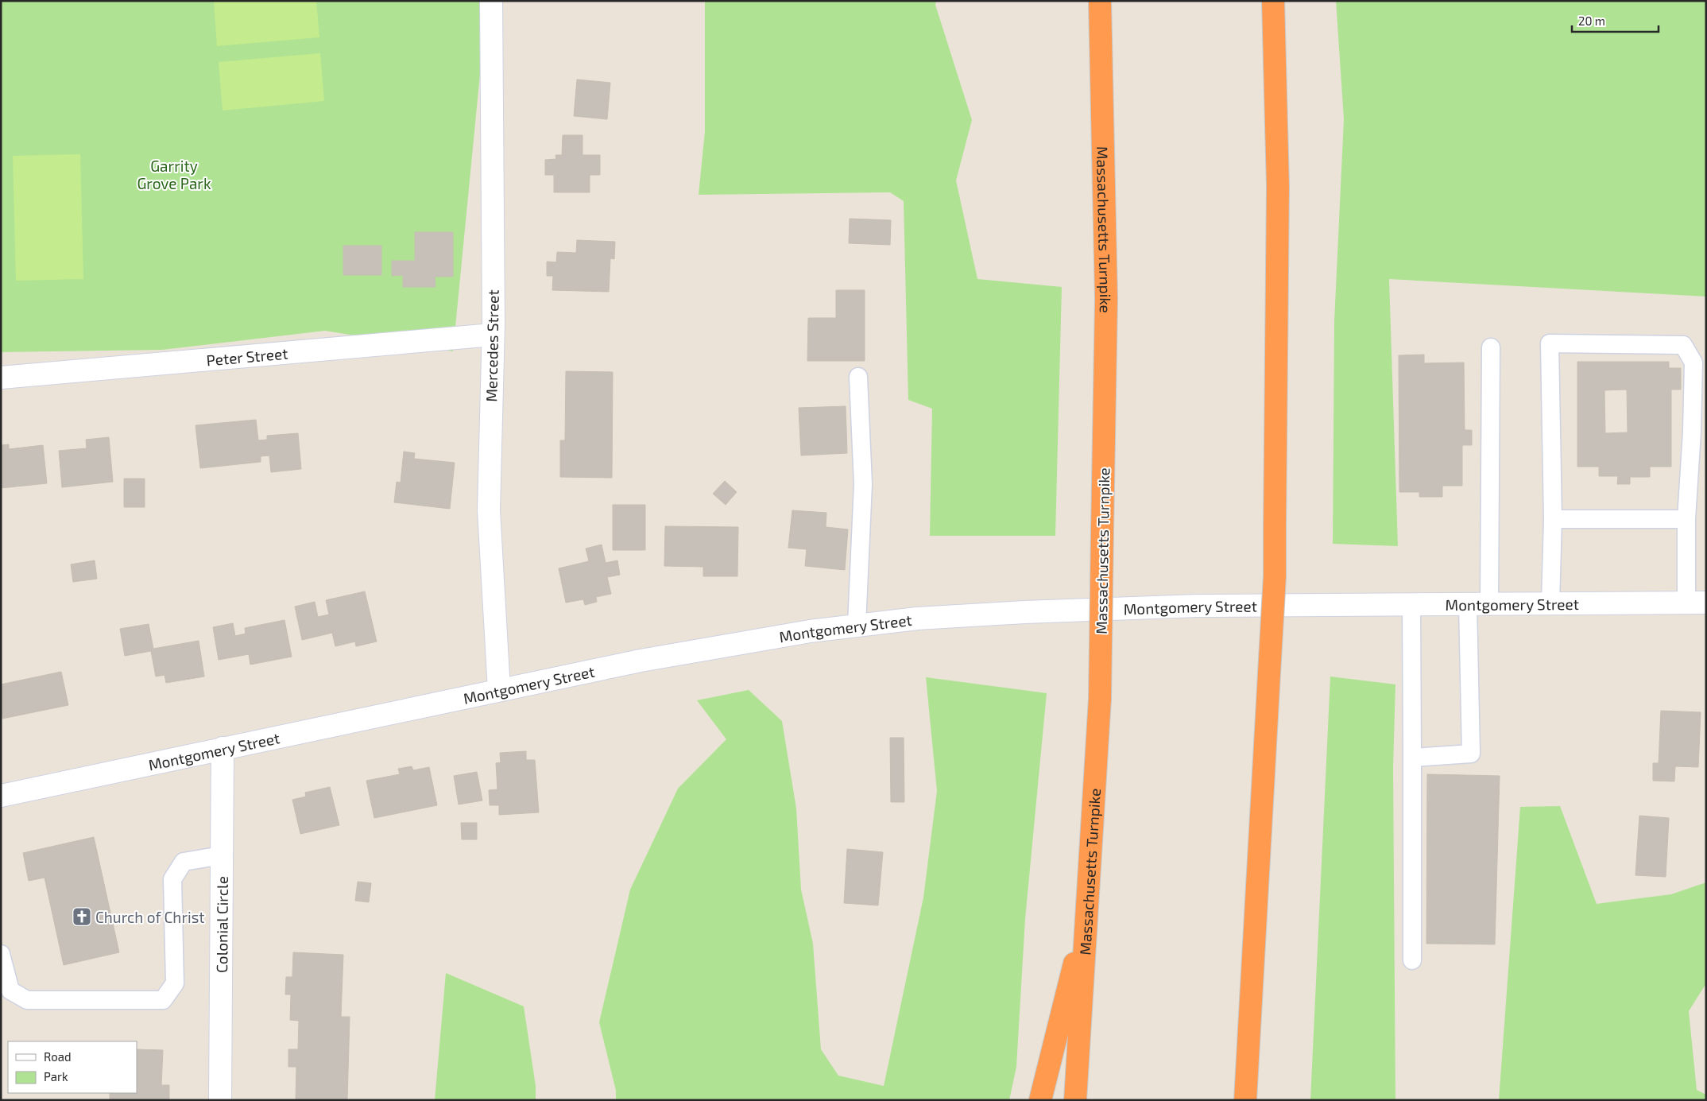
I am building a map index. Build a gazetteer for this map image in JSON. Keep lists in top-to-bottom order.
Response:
{
  "streets": {
    "highway": ["Massachusetts Turnpike"],
    "main road": [
      "Mercedes Street",
      "Peter Street",
      "Montgomery Street",
      "Colonial Circle"
    ]
  },
  "crossings": [
    ["Mercedes Street", "Peter Street"],
    ["Mercedes Street", "Montgomery Street"],
    ["Montgomery Street", "Colonial Circle"]
  ],
  "parks": ["Garrity Grove Park"],
  "places": {
    "church": ["Church of Christ"]
  },
  "legend": ["Road", "Park"],
  "scale_bar": "20 m"
}
